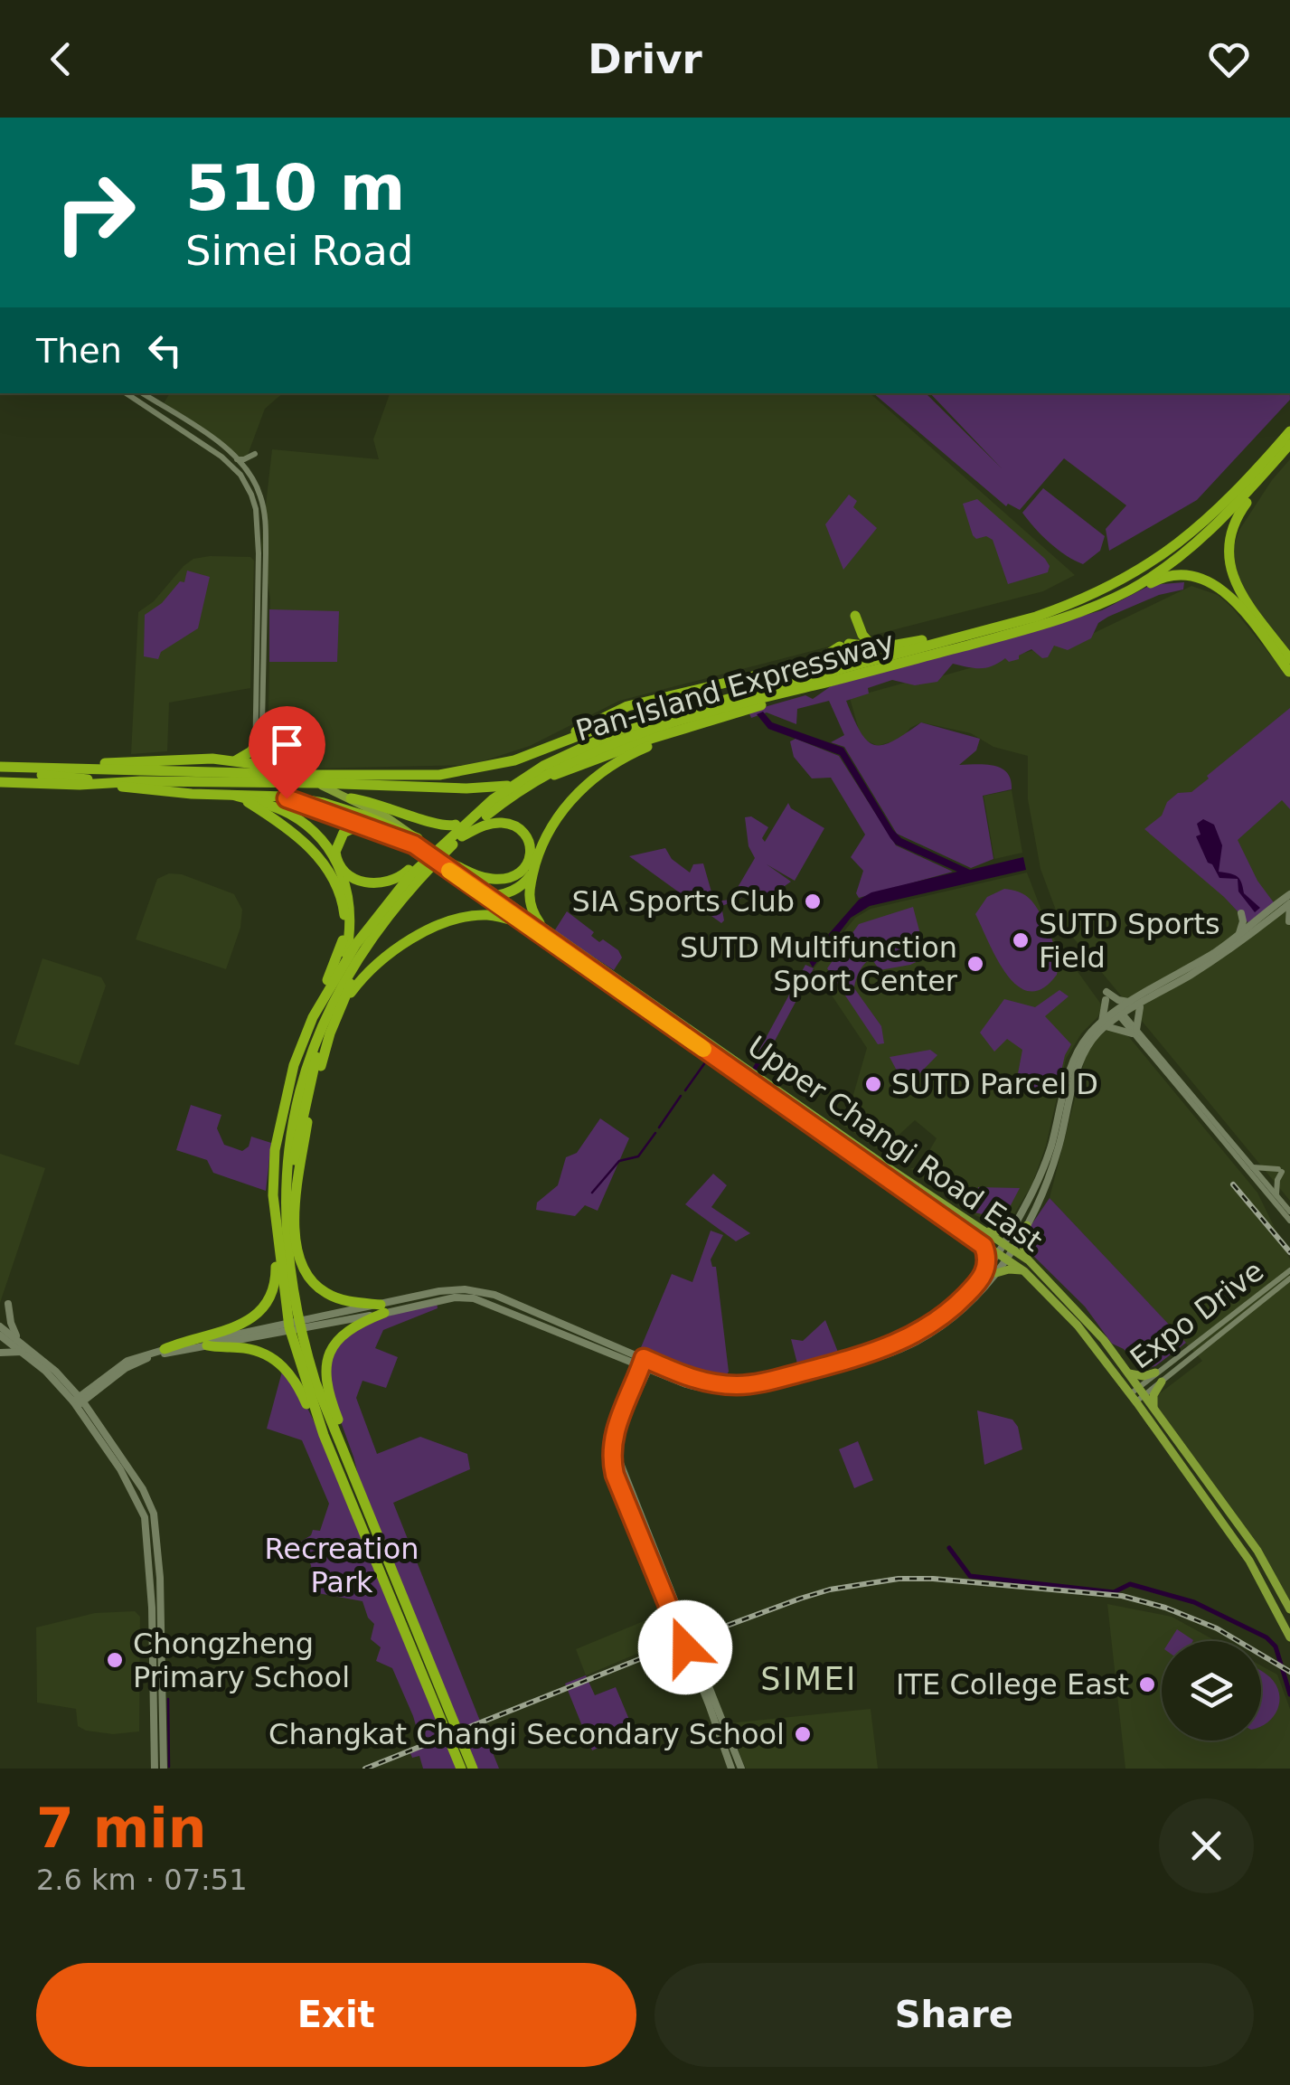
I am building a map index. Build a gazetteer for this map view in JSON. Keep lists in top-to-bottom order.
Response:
{
  "streets": {
    "highway": ["Pan-Island Expressway"],
    "main road": ["Upper Changi Road East"],
    "street": ["Expo Drive"]
  },
  "crossings": [
    ["Upper Changi Road East", "Expo Drive"]
  ],
  "districts": ["SIMEI"],
  "parks": ["Recreation Park"],
  "places": [
    "SIA Sports Club",
    "SUTD Sports Field",
    "SUTD Multifunction Sport Center",
    "SUTD Parcel D",
    "Chongzheng Primary School",
    "ITE College East",
    "Changkat Changi Secondary School"
  ],
  "page": {
    "header": "Drivr",
    "turn": ["510 m", "Simei Road"],
    "then": "Then",
    "heading": ["7 min", "2.6 km · 07:51"],
    "buttons": ["Exit", "Share"]
  }
}
